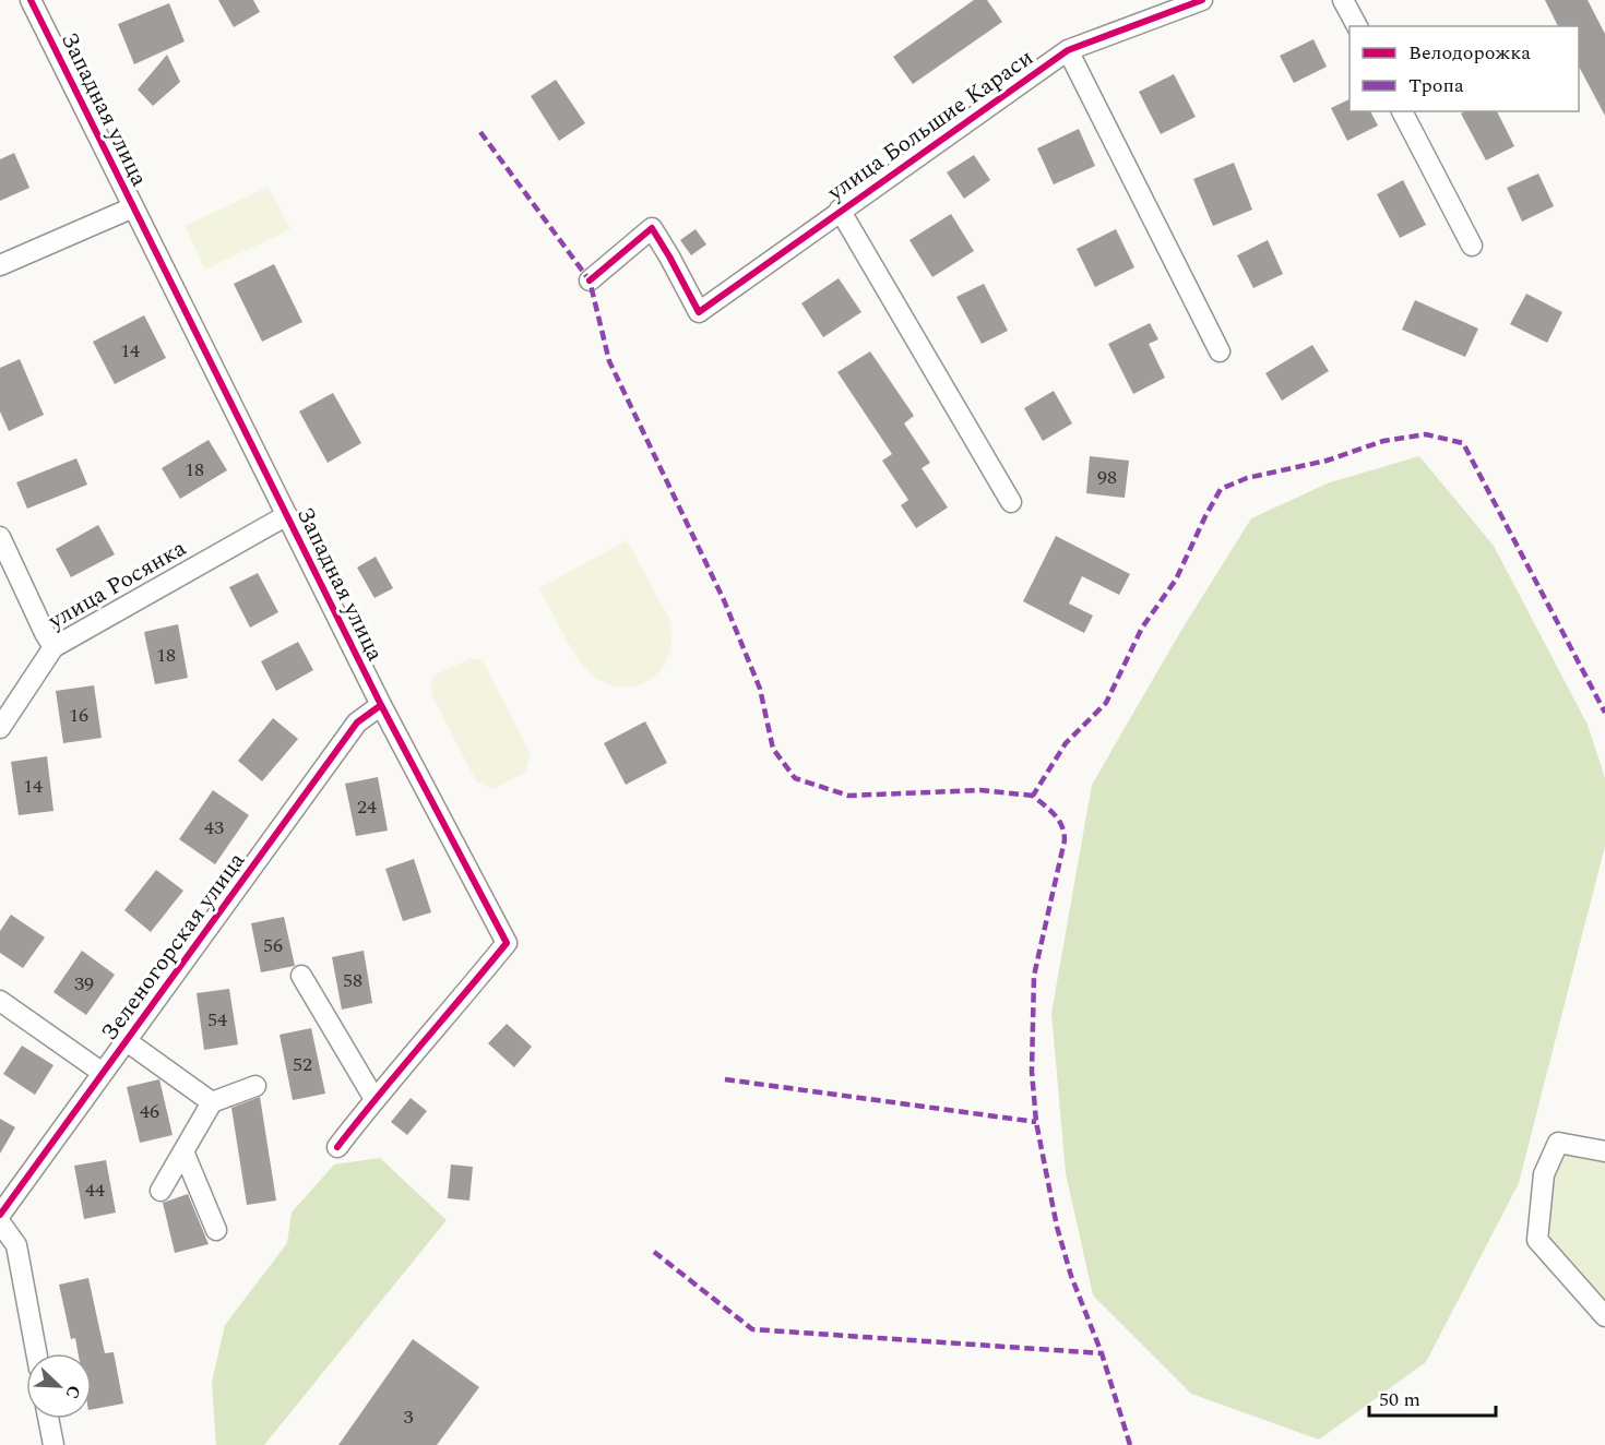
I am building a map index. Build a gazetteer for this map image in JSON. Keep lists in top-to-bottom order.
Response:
{
  "streets": {
    "street": [
      "Западная улица",
      "улица Большие Караси",
      "улица Росянка",
      "Зеленогорская улица"
    ]
  },
  "crossings": [
    ["Западная улица", "улица Росянка"],
    ["Западная улица", "Зеленогорская улица"]
  ],
  "house_numbers": [
    "14",
    "18",
    "98",
    "18",
    "16",
    "14",
    "24",
    "43",
    "56",
    "58",
    "39",
    "54",
    "52",
    "46",
    "44",
    "3"
  ],
  "legend": ["Велодорожка", "Тропа"],
  "scale_bar": "50 m",
  "north": "bottom right"
}
